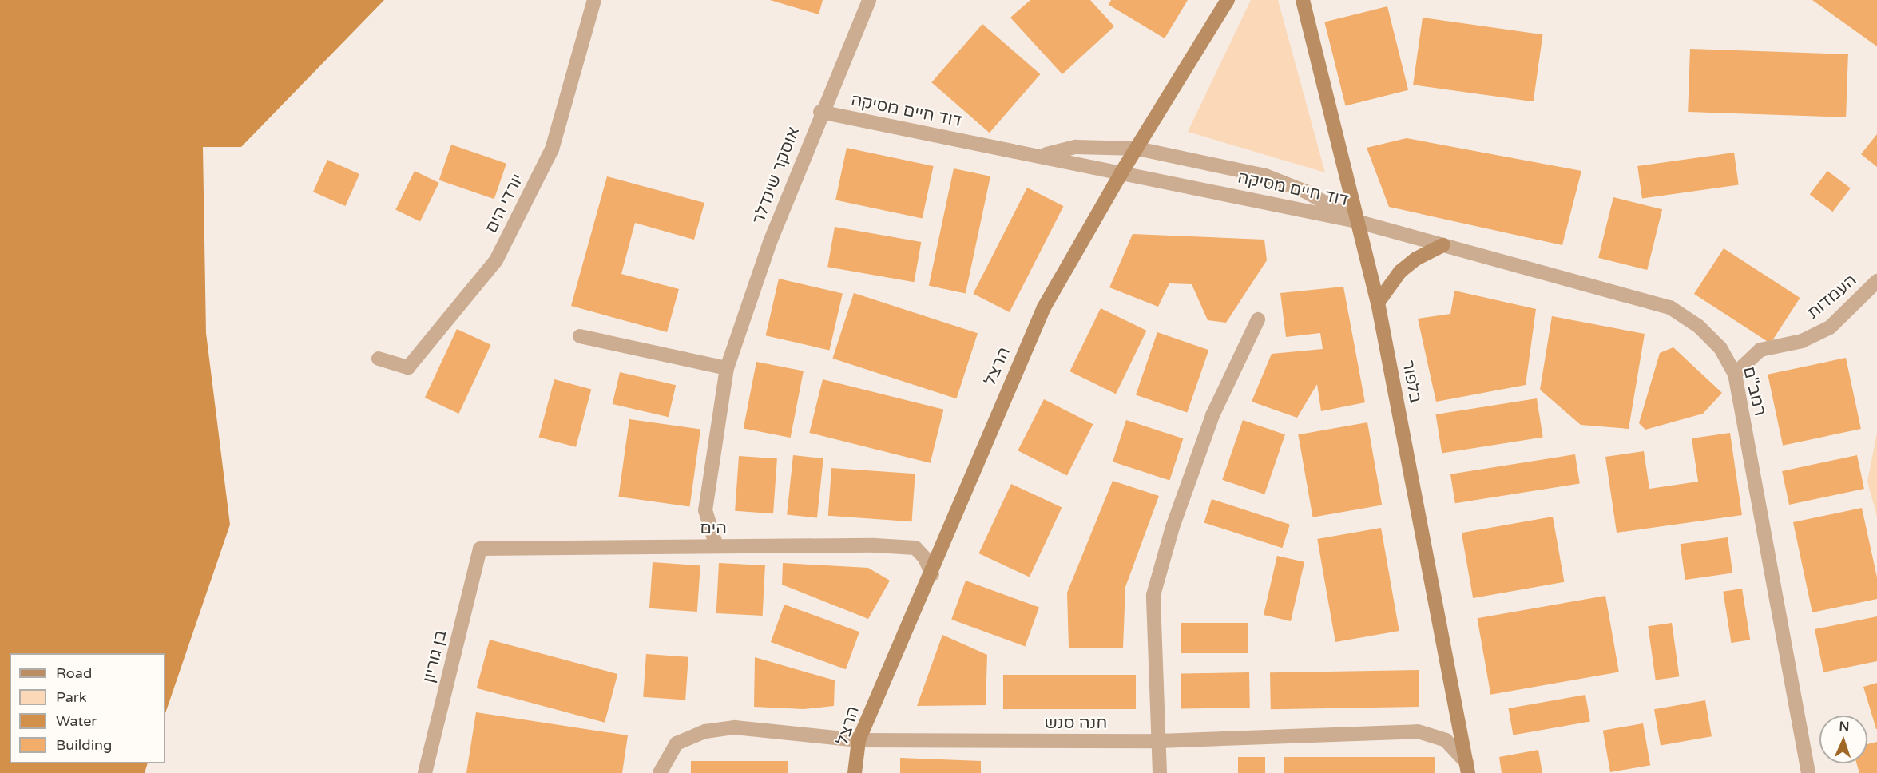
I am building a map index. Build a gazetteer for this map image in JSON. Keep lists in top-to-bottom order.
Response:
{
  "streets": {
    "street": [
      "דוד חיים מסיקה",
      "אוסקר שינדלר",
      "יורדי הים",
      "העמדות",
      "הרצל",
      "בלפור",
      "רמב\"ם",
      "הים",
      "בן גוריון",
      "חנה סנש"
    ]
  },
  "crossings": [
    ["דוד חיים מסיקה", "אוסקר שינדלר"],
    ["דוד חיים מסיקה", "הרצל"],
    ["דוד חיים מסיקה", "בלפור"],
    ["דוד חיים מסיקה", "רמב\"ם"],
    ["אוסקר שינדלר", "הים"],
    ["העמדות", "רמב\"ם"],
    ["הרצל", "הים"],
    ["הרצל", "חנה סנש"],
    ["בלפור", "רמב\"ם"],
    ["בלפור", "חנה סנש"],
    ["הים", "בן גוריון"]
  ],
  "legend": [
    "Road",
    "Park",
    "Water",
    "Building"
  ],
  "north": "top"
}
